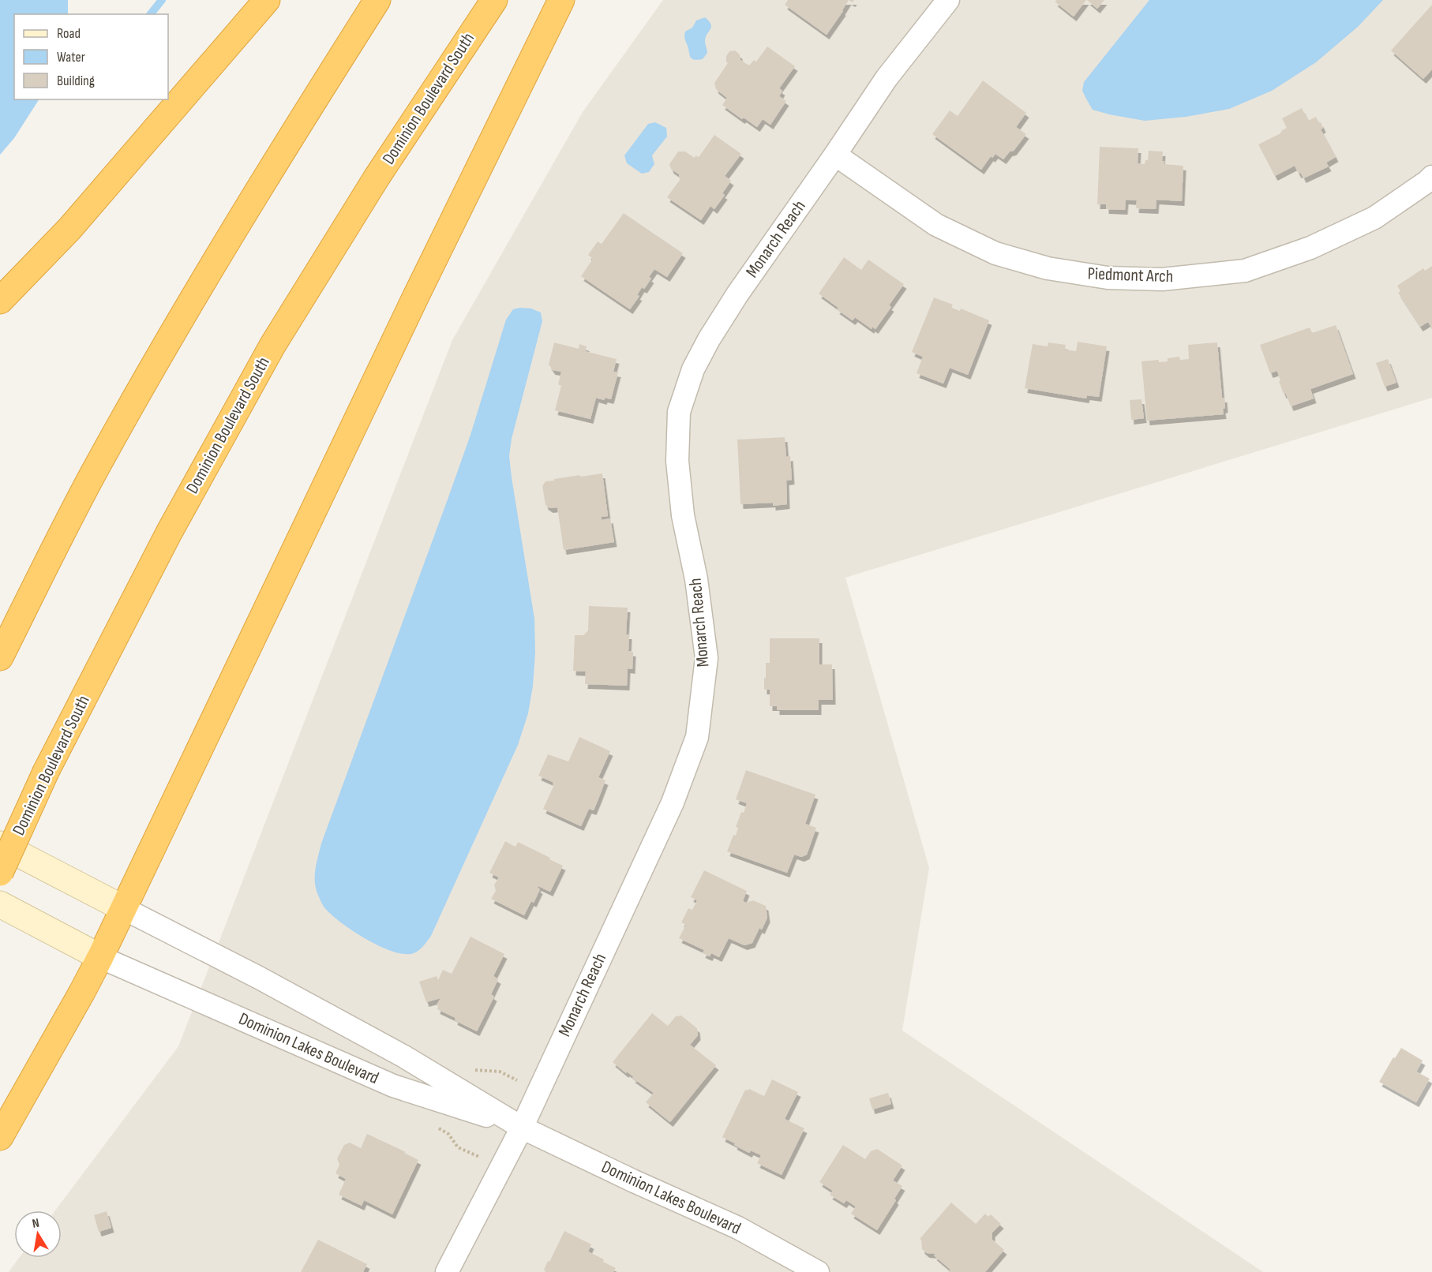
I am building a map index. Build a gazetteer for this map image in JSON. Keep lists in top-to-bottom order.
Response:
{
  "streets": {
    "highway": ["Dominion Boulevard South"],
    "street": ["Monarch Reach", "Piedmont Arch", "Dominion Lakes Boulevard"]
  },
  "crossings": [
    ["Monarch Reach", "Piedmont Arch"],
    ["Monarch Reach", "Dominion Lakes Boulevard"]
  ],
  "legend": ["Road", "Water", "Building"],
  "north": "top"
}
